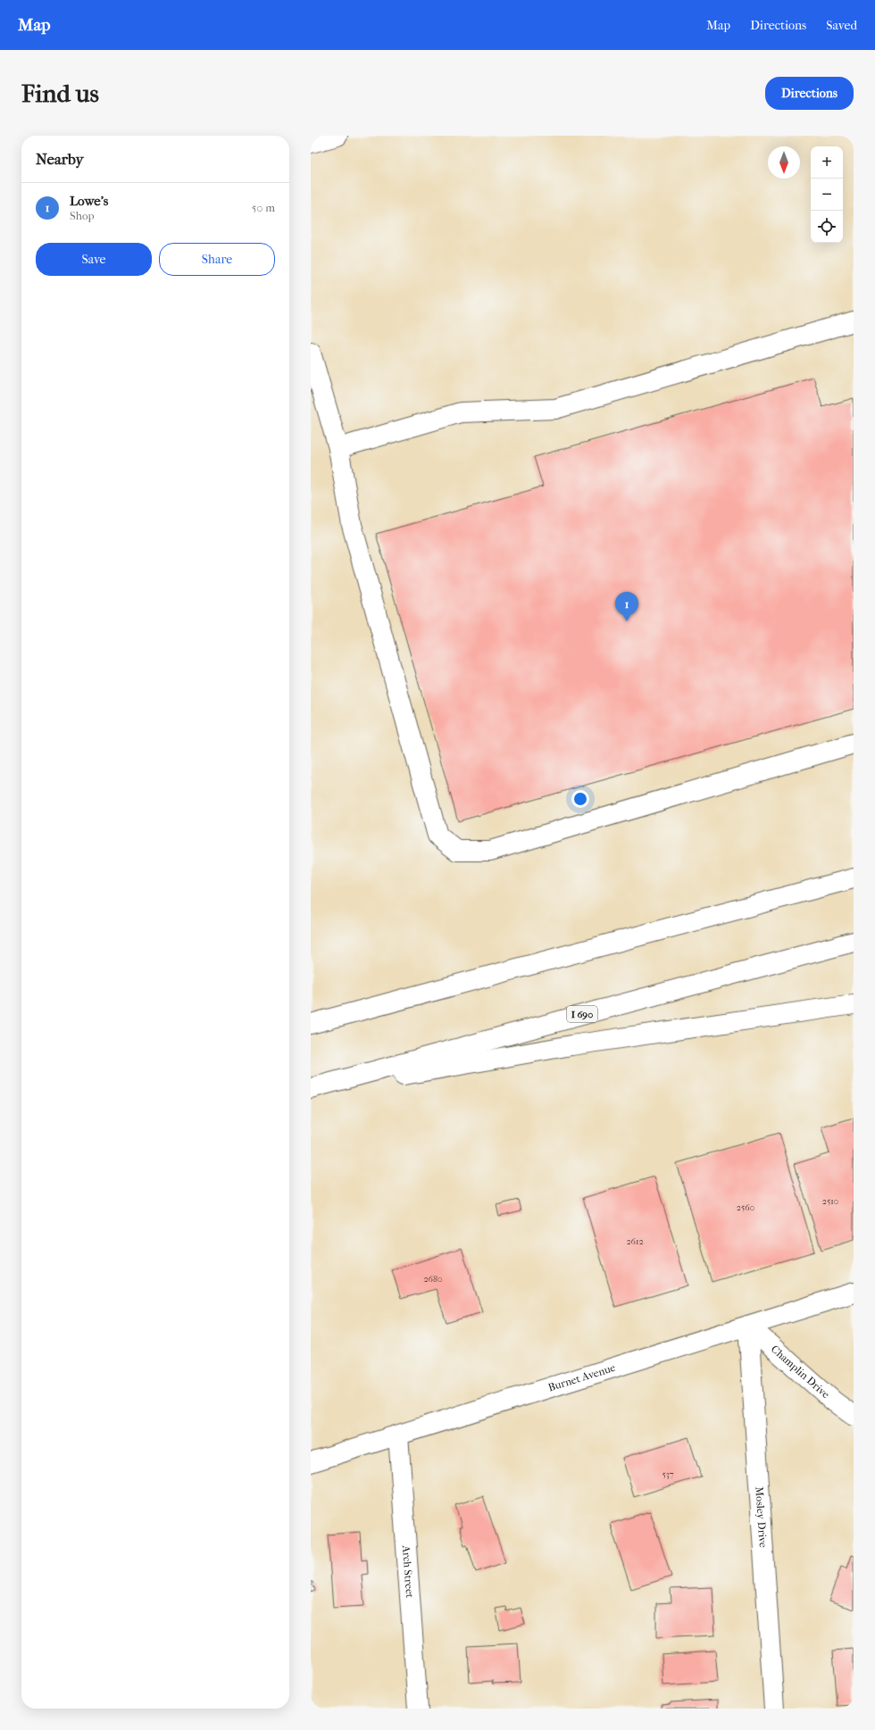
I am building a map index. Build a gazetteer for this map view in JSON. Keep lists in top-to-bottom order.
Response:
{
  "streets": {
    "main road": [
      "I 690",
      "Champlin Drive",
      "Burnet Avenue",
      "Mosley Drive",
      "Arch Street"
    ]
  },
  "crossings": [
    ["Champlin Drive", "Burnet Avenue"],
    ["Champlin Drive", "Mosley Drive"],
    ["Burnet Avenue", "Mosley Drive"],
    ["Burnet Avenue", "Arch Street"]
  ],
  "house_numbers": [
    "2510",
    "2560",
    "2612",
    "2680",
    "537"
  ],
  "north": "bottom",
  "page": {
    "header": "Map",
    "nav": ["Map", "Directions", "Saved"],
    "buttons": [
      "Directions",
      ["Save", "Share"]
    ],
    "title": "Find us",
    "heading": "Nearby",
    "map_buttons": ["+", "−"],
    "list": [
      {
        "mark": "1",
        "name": "Lowe's",
        "note": "Shop",
        "value": "50 m"
      }
    ],
    "pins": "1"
  }
}
